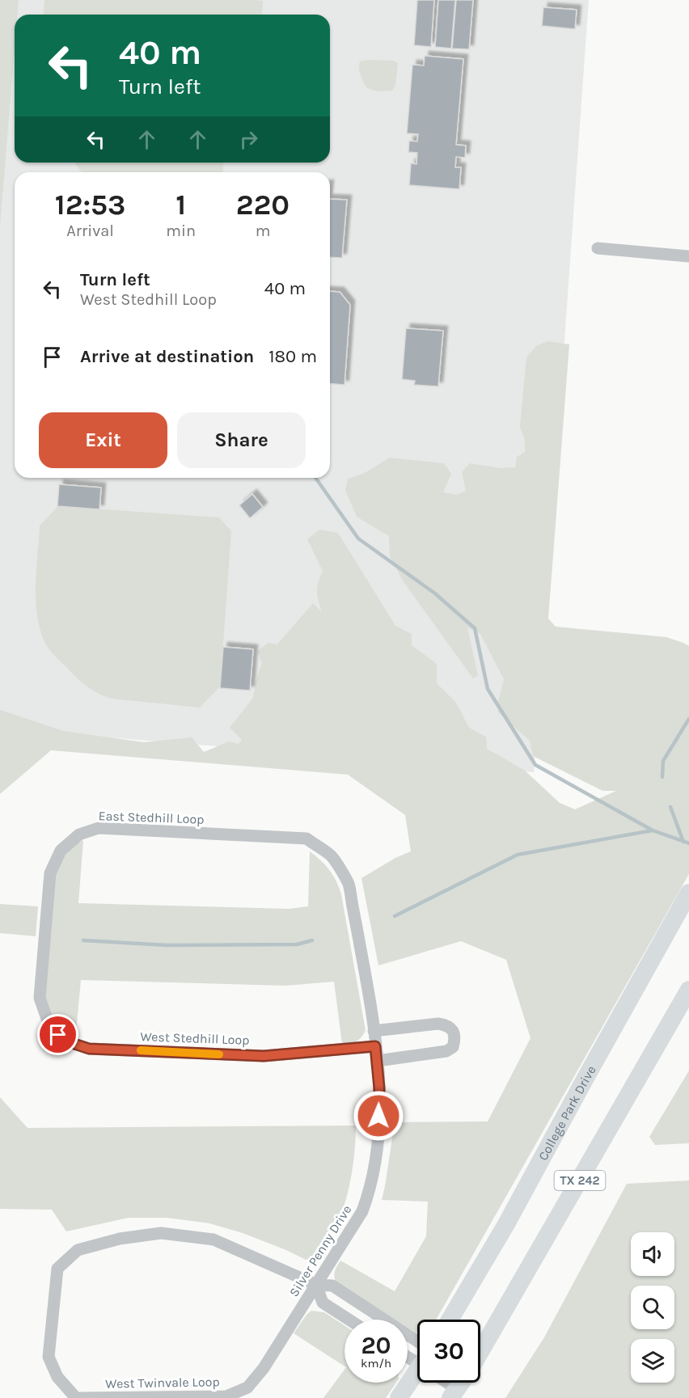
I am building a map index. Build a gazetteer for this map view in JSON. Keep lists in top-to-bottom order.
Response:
{
  "streets": {
    "main road": ["College Park Drive", "TX 242"],
    "street": [
      "East Stedhill Loop",
      "West Stedhill Loop",
      "Silver Penny Drive",
      "West Twinvale Loop"
    ]
  },
  "crossings": [
    ["East Stedhill Loop", "West Stedhill Loop"],
    ["East Stedhill Loop", "Silver Penny Drive"],
    ["West Stedhill Loop", "Silver Penny Drive"],
    ["Silver Penny Drive", "West Twinvale Loop"]
  ],
  "page": {
    "turn": ["40 m", "Turn left"],
    "eta": [
      "12:53",
      "Arrival",
      "1",
      "min",
      "220",
      "m"
    ],
    "list": [
      {
        "name": "Turn left",
        "note": "West Stedhill Loop",
        "value": "40 m"
      },
      {
        "name": "Arrive at destination",
        "value": "180 m"
      }
    ],
    "buttons": ["Exit", "Share"],
    "speed": "20 km/h",
    "limit": "30"
  }
}
